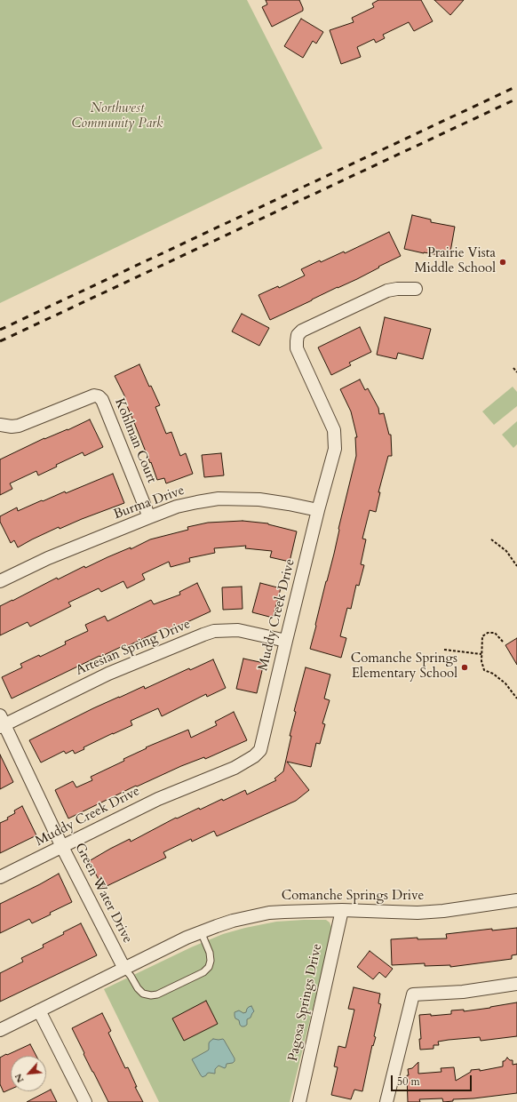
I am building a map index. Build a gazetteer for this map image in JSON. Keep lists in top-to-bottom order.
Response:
{
  "streets": {
    "street": [
      "Kohlman Court",
      "Burma Drive",
      "Muddy Creek Drive",
      "Artesian Spring Drive",
      "Green Water Drive",
      "Comanche Springs Drive",
      "Pagosa Springs Drive"
    ]
  },
  "crossings": [
    ["Kohlman Court", "Burma Drive"],
    ["Burma Drive", "Muddy Creek Drive"],
    ["Muddy Creek Drive", "Artesian Spring Drive"],
    ["Muddy Creek Drive", "Green Water Drive"],
    ["Artesian Spring Drive", "Green Water Drive"],
    ["Green Water Drive", "Comanche Springs Drive"],
    ["Comanche Springs Drive", "Pagosa Springs Drive"]
  ],
  "parks": ["Northwest Community Park"],
  "places": ["Prairie Vista Middle School", "Comanche Springs Elementary School"],
  "scale_bar": "50 m",
  "north": "bottom left"
}
